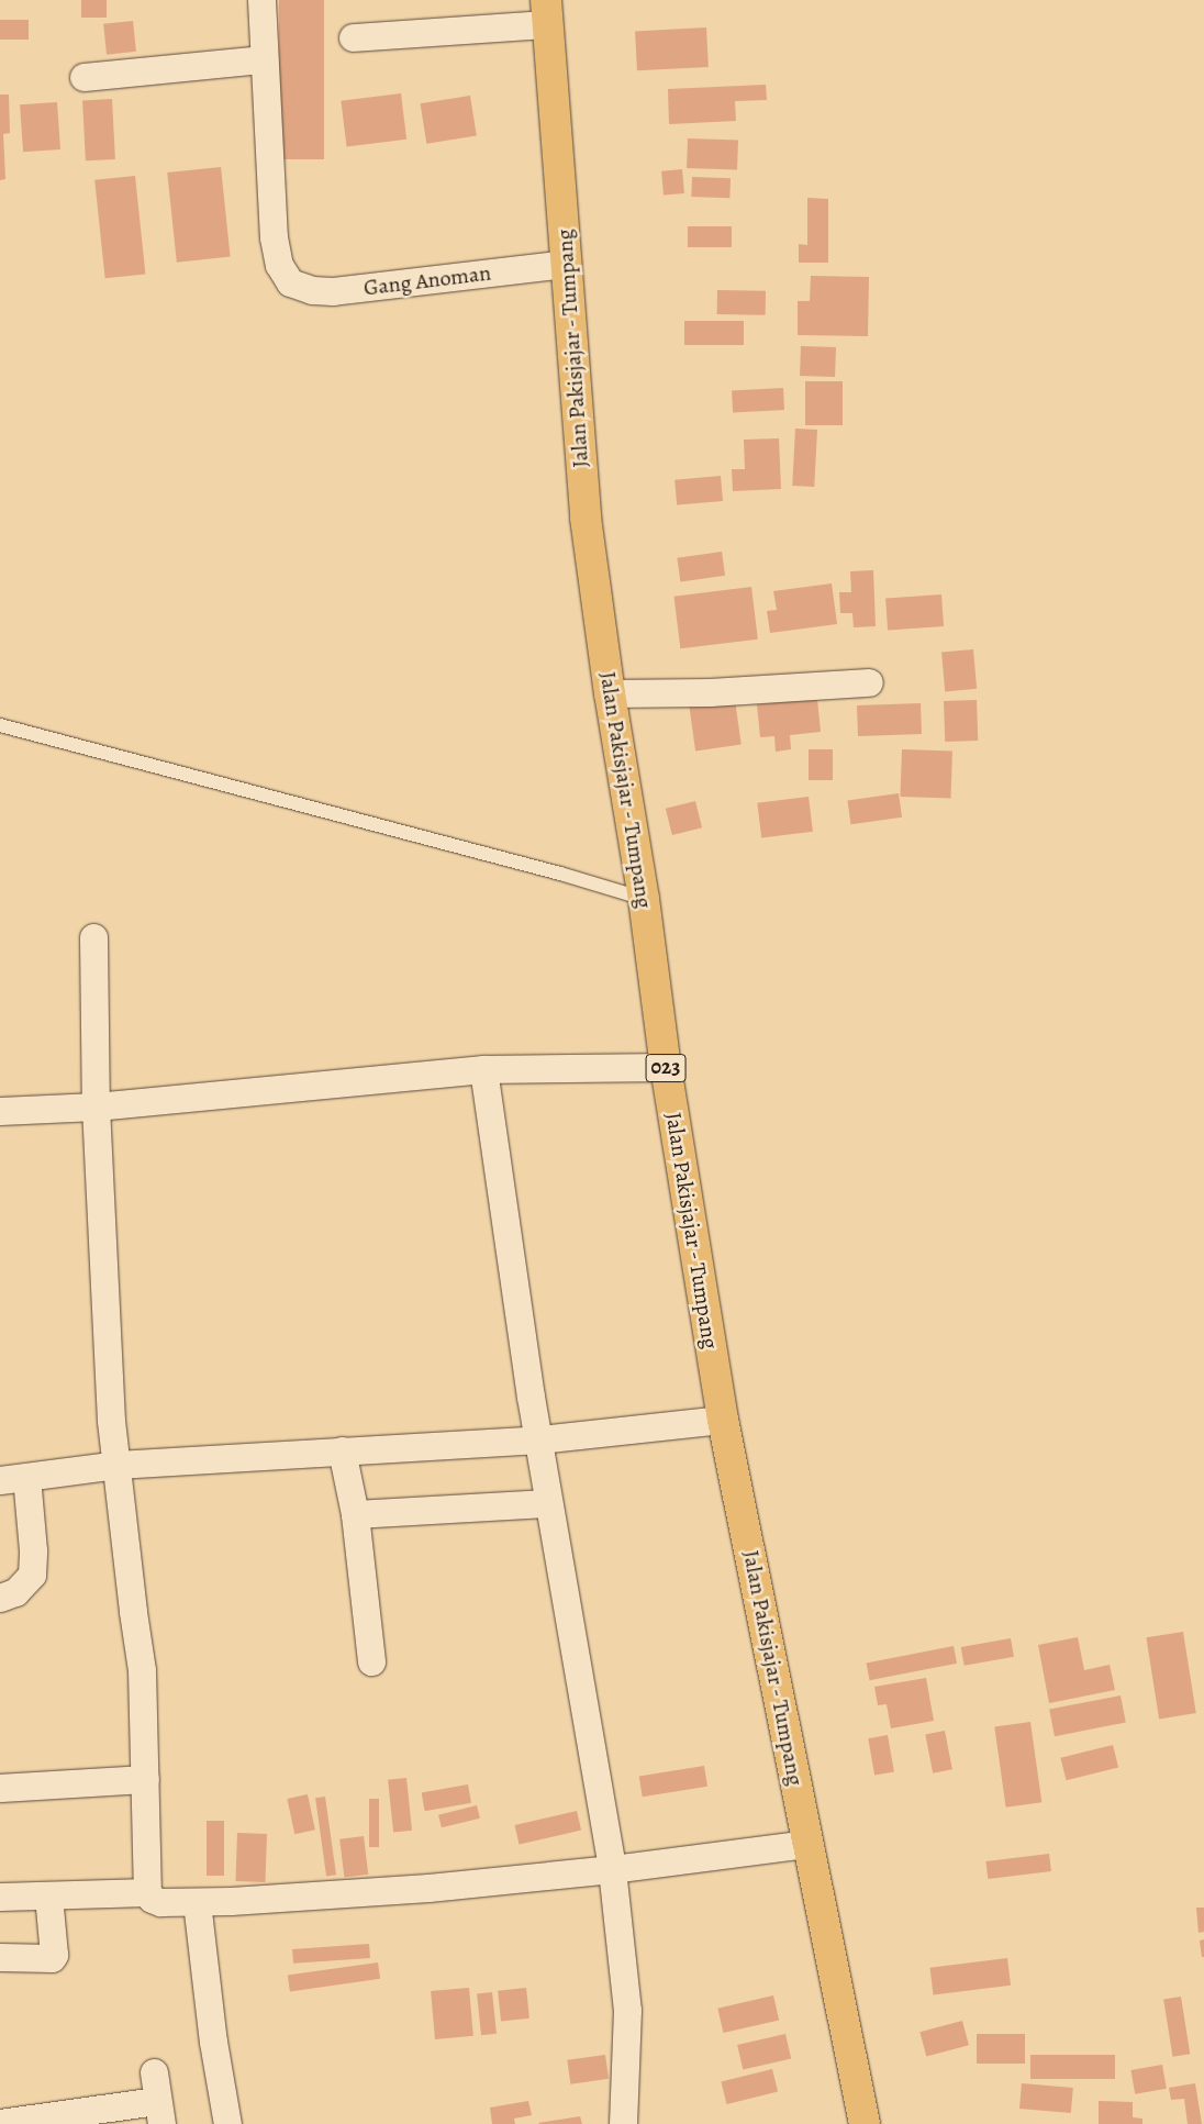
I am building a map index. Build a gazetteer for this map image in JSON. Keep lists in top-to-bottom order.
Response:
{
  "streets": {
    "main road": ["Jalan Pakisjajar - Tumpang", "023"],
    "street": ["Gang Anoman"]
  },
  "crossings": [
    ["Gang Anoman", "Jalan Pakisjajar - Tumpang"]
  ]
}
